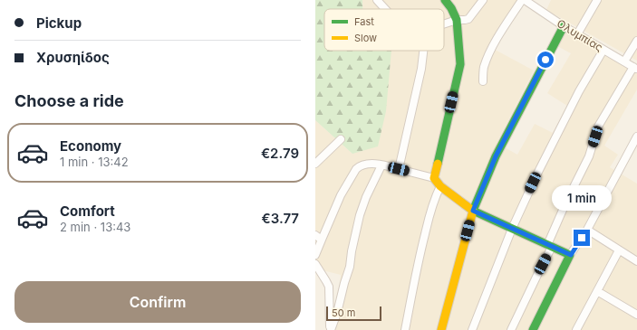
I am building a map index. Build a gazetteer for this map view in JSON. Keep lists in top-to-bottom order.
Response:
{
  "streets": {
    "street": ["Ολυμπίας"]
  },
  "legend": ["Fast", "Slow"],
  "scale_bar": "50 m",
  "page": {
    "banner": ["Pickup", "Χρυσηίδος"],
    "heading": "Choose a ride",
    "list": [
      {
        "name": "Economy",
        "note": "1 min · 13:42",
        "value": "€2.79"
      },
      {
        "name": "Comfort",
        "note": "2 min · 13:43",
        "value": "€3.77"
      }
    ],
    "bubble": "1 min",
    "buttons": "Confirm",
    "scale": "50 m"
  }
}
